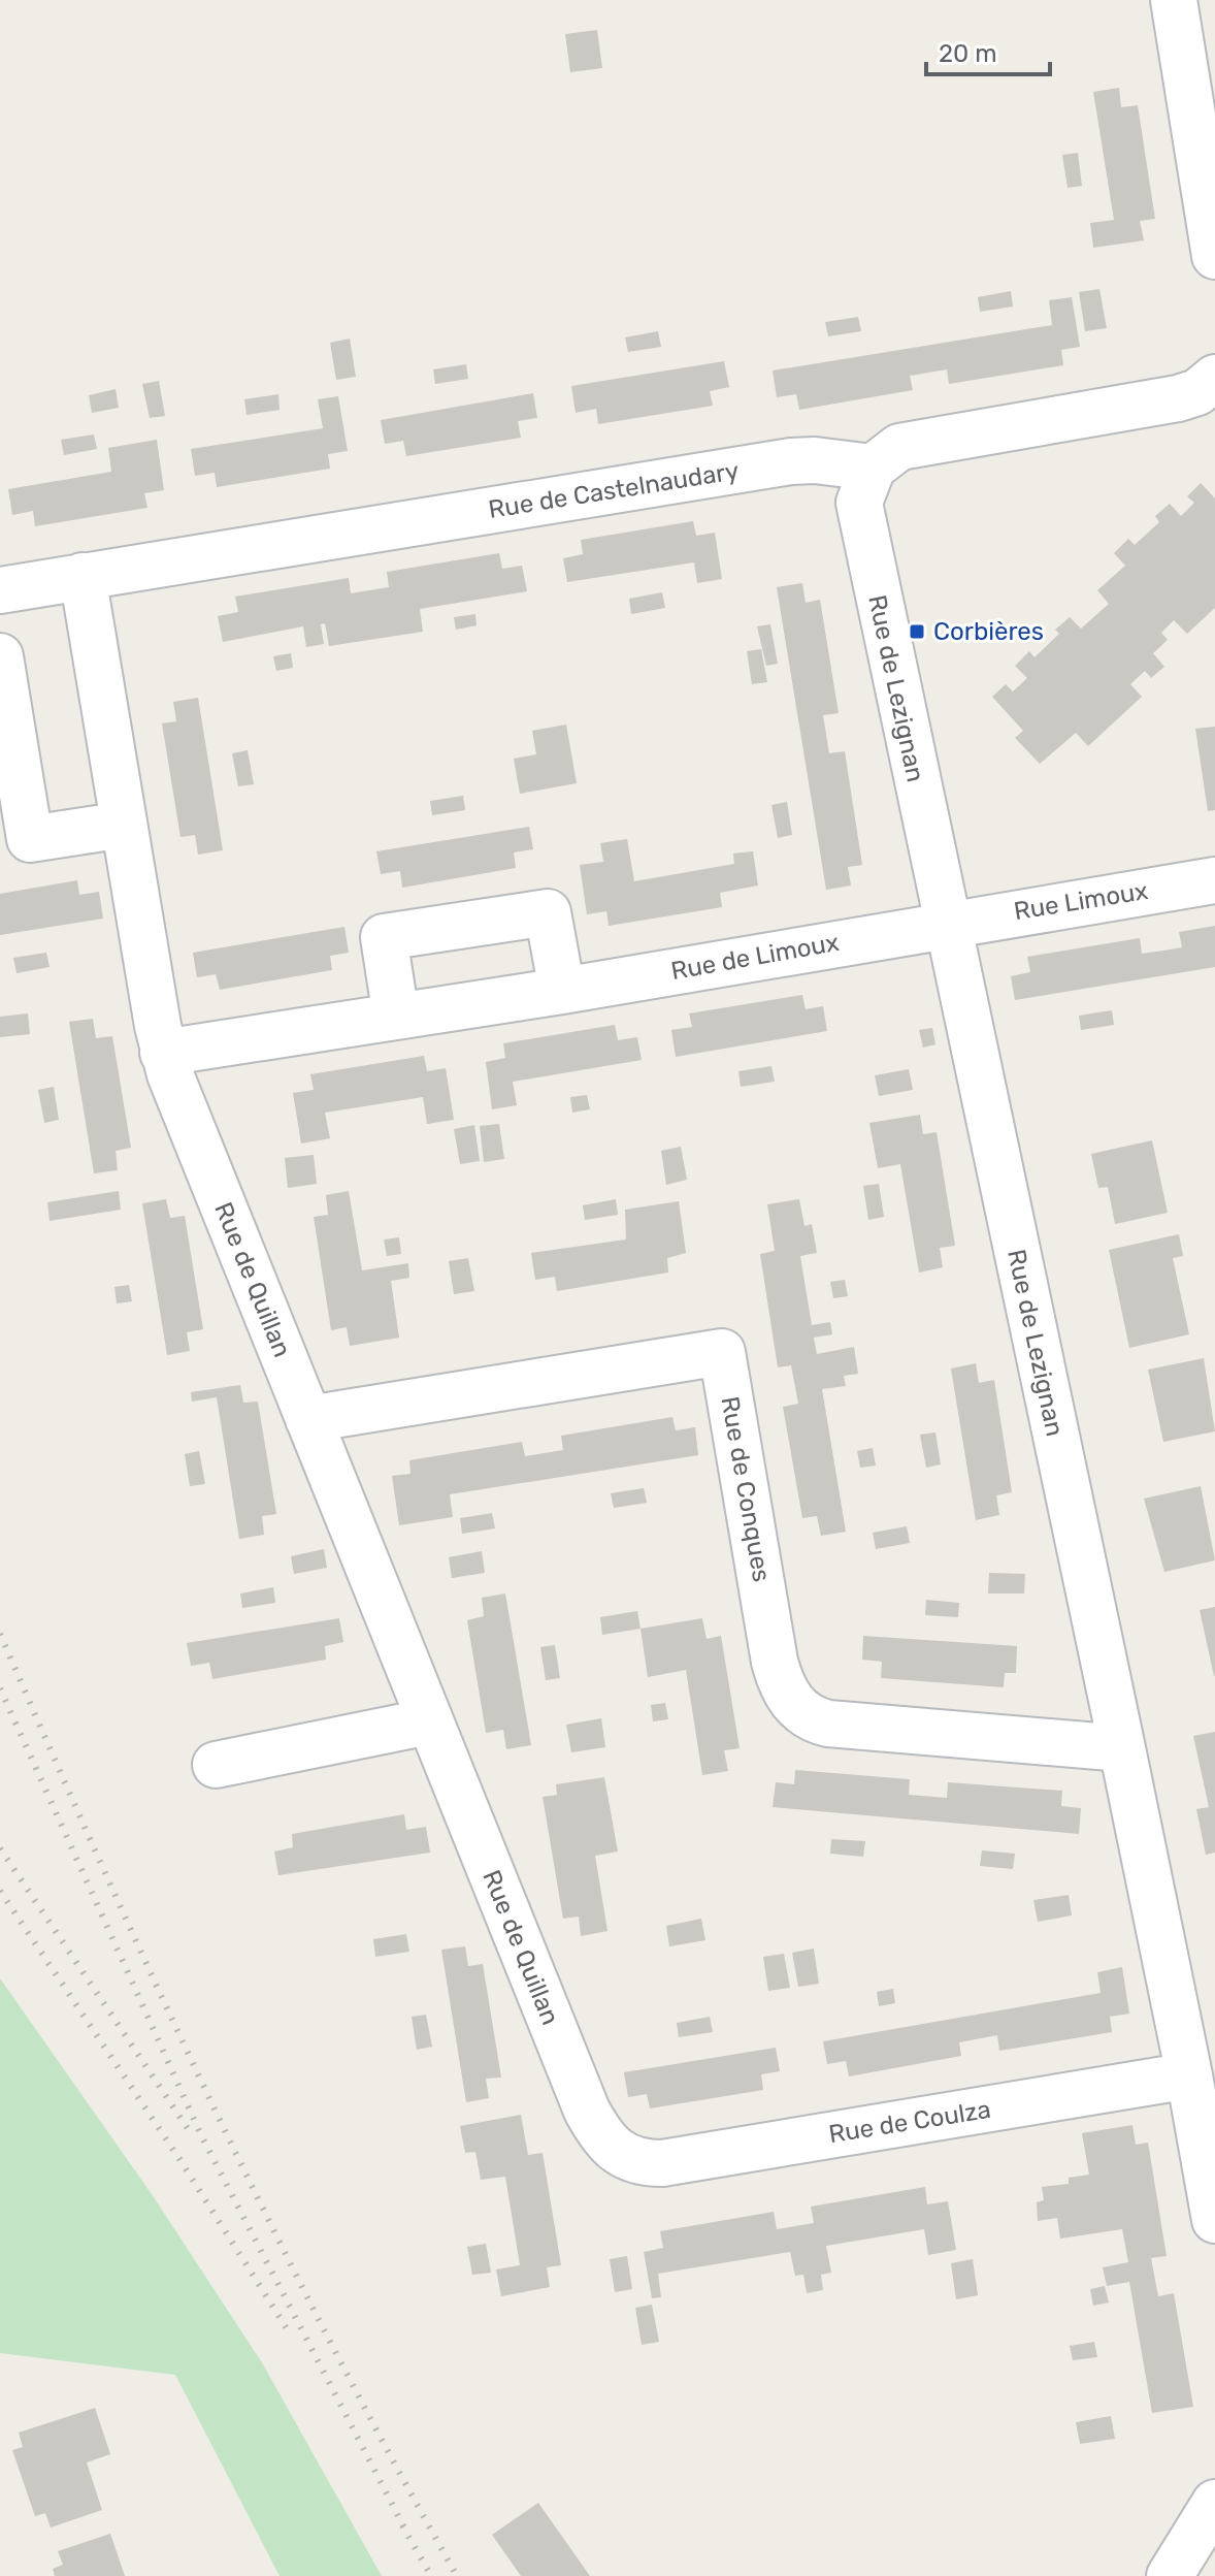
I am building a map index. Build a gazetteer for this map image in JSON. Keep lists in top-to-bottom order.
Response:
{
  "streets": {
    "street": [
      "Rue de Castelnaudary",
      "Rue de Lezignan",
      "Rue Limoux",
      "Rue de Limoux",
      "Rue de Quillan",
      "Rue de Conques",
      "Rue de Coulza"
    ]
  },
  "crossings": [
    ["Rue de Castelnaudary", "Rue de Lezignan"],
    ["Rue de Castelnaudary", "Rue de Quillan"],
    ["Rue de Lezignan", "Rue Limoux"],
    ["Rue de Lezignan", "Rue de Limoux"],
    ["Rue de Lezignan", "Rue de Conques"],
    ["Rue de Lezignan", "Rue de Coulza"],
    ["Rue Limoux", "Rue de Limoux"],
    ["Rue de Limoux", "Rue de Quillan"],
    ["Rue de Quillan", "Rue de Conques"],
    ["Rue de Quillan", "Rue de Coulza"]
  ],
  "places": {
    "transit": ["Corbières"]
  },
  "scale_bar": "20 m"
}
